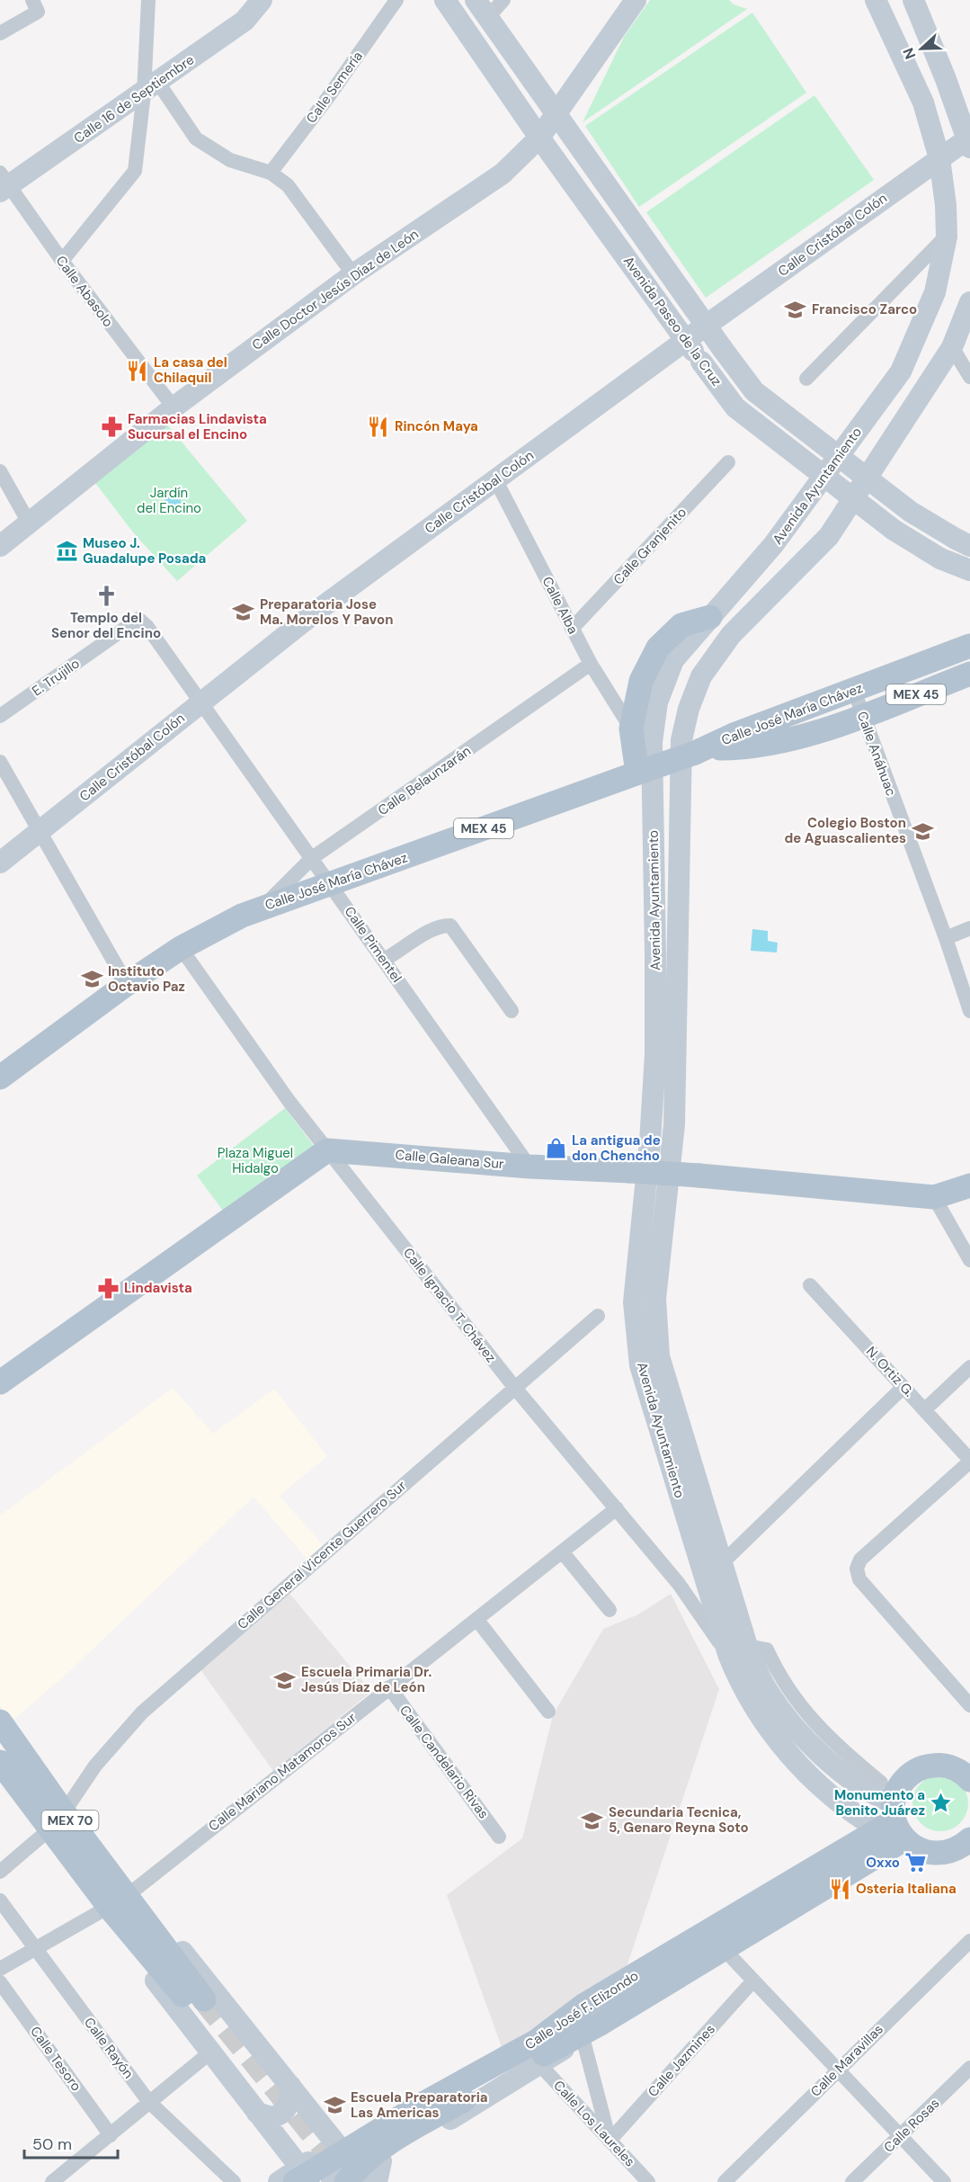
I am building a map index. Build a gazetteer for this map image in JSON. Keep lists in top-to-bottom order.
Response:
{
  "streets": {
    "main road": [
      "Calle 16 de Septiembre",
      "Calle Cristóbal Colón",
      "Calle Doctor Jesús Díaz de León",
      "Avenida Paseo de la Cruz",
      "Avenida Ayuntamiento",
      "MEX 45",
      "Calle José María Chávez",
      "Calle Galeana Sur",
      "MEX 70",
      "Calle José F. Elizondo"
    ],
    "street": [
      "Calle Semería",
      "Calle Abasolo",
      "Calle Granjenito",
      "Calle Alba",
      "E. Trujillo",
      "Calle Anáhuac",
      "Calle Belaunzarán",
      "Calle Pimentel",
      "Calle Ignacio T. Chávez",
      "N. Ortiz G.",
      "Calle General Vicente Guerrero Sur",
      "Calle Candelario Rivas",
      "Calle Mariano Matamoros Sur",
      "Calle Rayón",
      "Calle Tesoro",
      "Calle Jazmines",
      "Calle Maravillas",
      "Calle Los Laureles",
      "Calle Rosas"
    ]
  },
  "crossings": [
    ["Calle 16 de Septiembre", "Calle Abasolo"],
    ["Calle Cristóbal Colón", "Avenida Paseo de la Cruz"],
    ["Calle Cristóbal Colón", "Avenida Ayuntamiento"],
    ["Calle Cristóbal Colón", "Calle Alba"],
    ["Calle Cristóbal Colón", "Calle Pimentel"],
    ["Calle Doctor Jesús Díaz de León", "Calle Abasolo"],
    ["Calle Doctor Jesús Díaz de León", "Avenida Paseo de la Cruz"],
    ["Avenida Ayuntamiento", "Calle Ignacio T. Chávez"],
    ["Avenida Ayuntamiento", "Calle José F. Elizondo"],
    ["Calle Granjenito", "Calle Alba"],
    ["Calle Alba", "Calle Belaunzarán"],
    ["E. Trujillo", "Calle Pimentel"],
    ["Calle José María Chávez", "Calle Anáhuac"],
    ["Calle José María Chávez", "Calle Belaunzarán"],
    ["Calle José María Chávez", "Calle Pimentel"],
    ["Calle José María Chávez", "Calle Ignacio T. Chávez"],
    ["Calle Belaunzarán", "Calle Pimentel"],
    ["Calle Pimentel", "Calle Galeana Sur"],
    ["Calle Galeana Sur", "Calle Ignacio T. Chávez"],
    ["Calle Ignacio T. Chávez", "Calle General Vicente Guerrero Sur"],
    ["Calle Ignacio T. Chávez", "Calle Mariano Matamoros Sur"],
    ["Calle General Vicente Guerrero Sur", "MEX 70"],
    ["Calle Candelario Rivas", "Calle Mariano Matamoros Sur"],
    ["Calle Mariano Matamoros Sur", "MEX 70"],
    ["Calle Mariano Matamoros Sur", "Calle Rayón"],
    ["MEX 70", "Calle José F. Elizondo"],
    ["Calle José F. Elizondo", "Calle Los Laureles"],
    ["Calle Jazmines", "Calle Los Laureles"]
  ],
  "parks": ["Jardín del Encino", "Plaza Miguel Hidalgo"],
  "places": {
    "school or university": [
      "Francisco Zarco",
      "Preparatoria Jose Ma. Morelos Y Pavon",
      "Colegio Boston de Aguascalientes",
      "Instituto Octavio Paz",
      "Escuela Primaria Dr. Jesús Díaz de León",
      "Secundaria Tecnica, 5, Genaro Reyna Soto",
      "Escuela Preparatoria Las Americas"
    ],
    "restaurant": ["La casa del Chilaquil", "Rincón Maya", "Osteria Italiana"],
    "pharmacy": ["Farmacias Lindavista Sucursal el Encino", "Lindavista"],
    "museum": ["Museo J. Guadalupe Posada"],
    "church": ["Templo del Senor del Encino"],
    "shop": ["La antigua de don Chencho"],
    "place": ["Monumento a Benito Juárez"],
    "supermarket": ["Oxxo"]
  },
  "scale_bar": "50 m",
  "north": "left"
}
